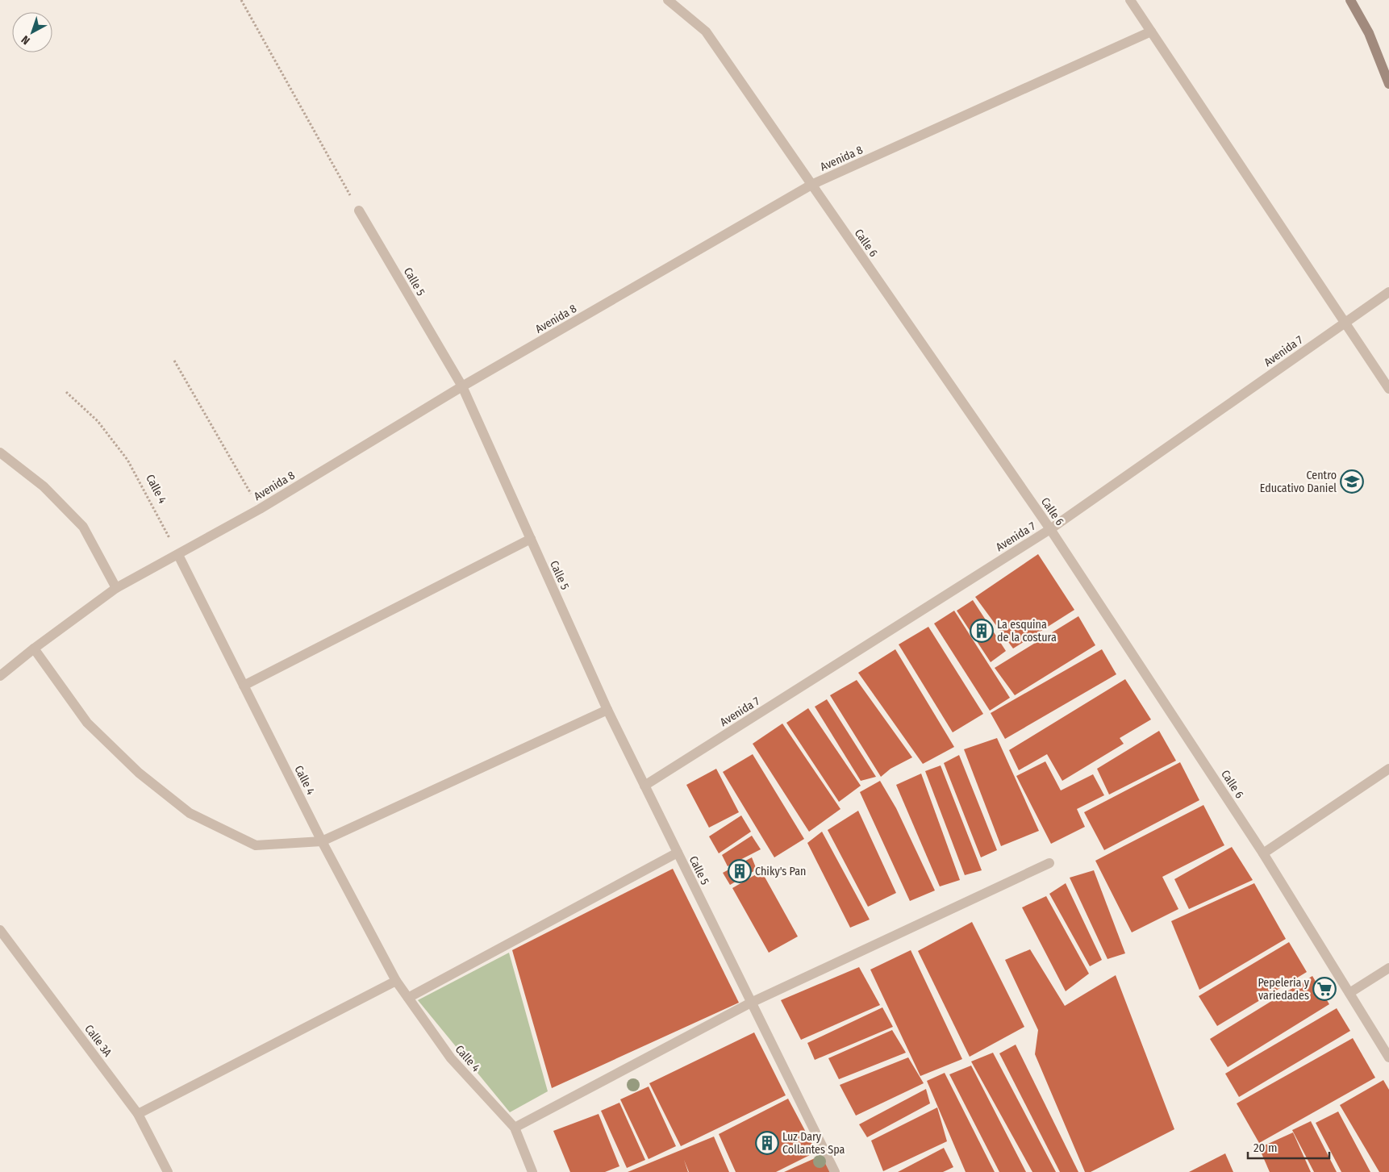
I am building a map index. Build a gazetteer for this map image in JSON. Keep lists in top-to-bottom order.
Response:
{
  "streets": {
    "street": [
      "Avenida 8",
      "Calle 6",
      "Calle 5",
      "Avenida 7",
      "Calle 4",
      "Calle 3A"
    ]
  },
  "crossings": [
    ["Avenida 8", "Calle 6"],
    ["Avenida 8", "Calle 5"],
    ["Avenida 8", "Calle 4"],
    ["Calle 6", "Avenida 7"],
    ["Calle 5", "Avenida 7"]
  ],
  "places": {
    "school or university": ["Centro Educativo Daniel"],
    "building": ["La esquina de la costura", "Chiky's Pan", "Luz Dary Collantes Spa"],
    "supermarket": ["Pepeleria y variedades"]
  },
  "scale_bar": "20 m",
  "north": "bottom left"
}
